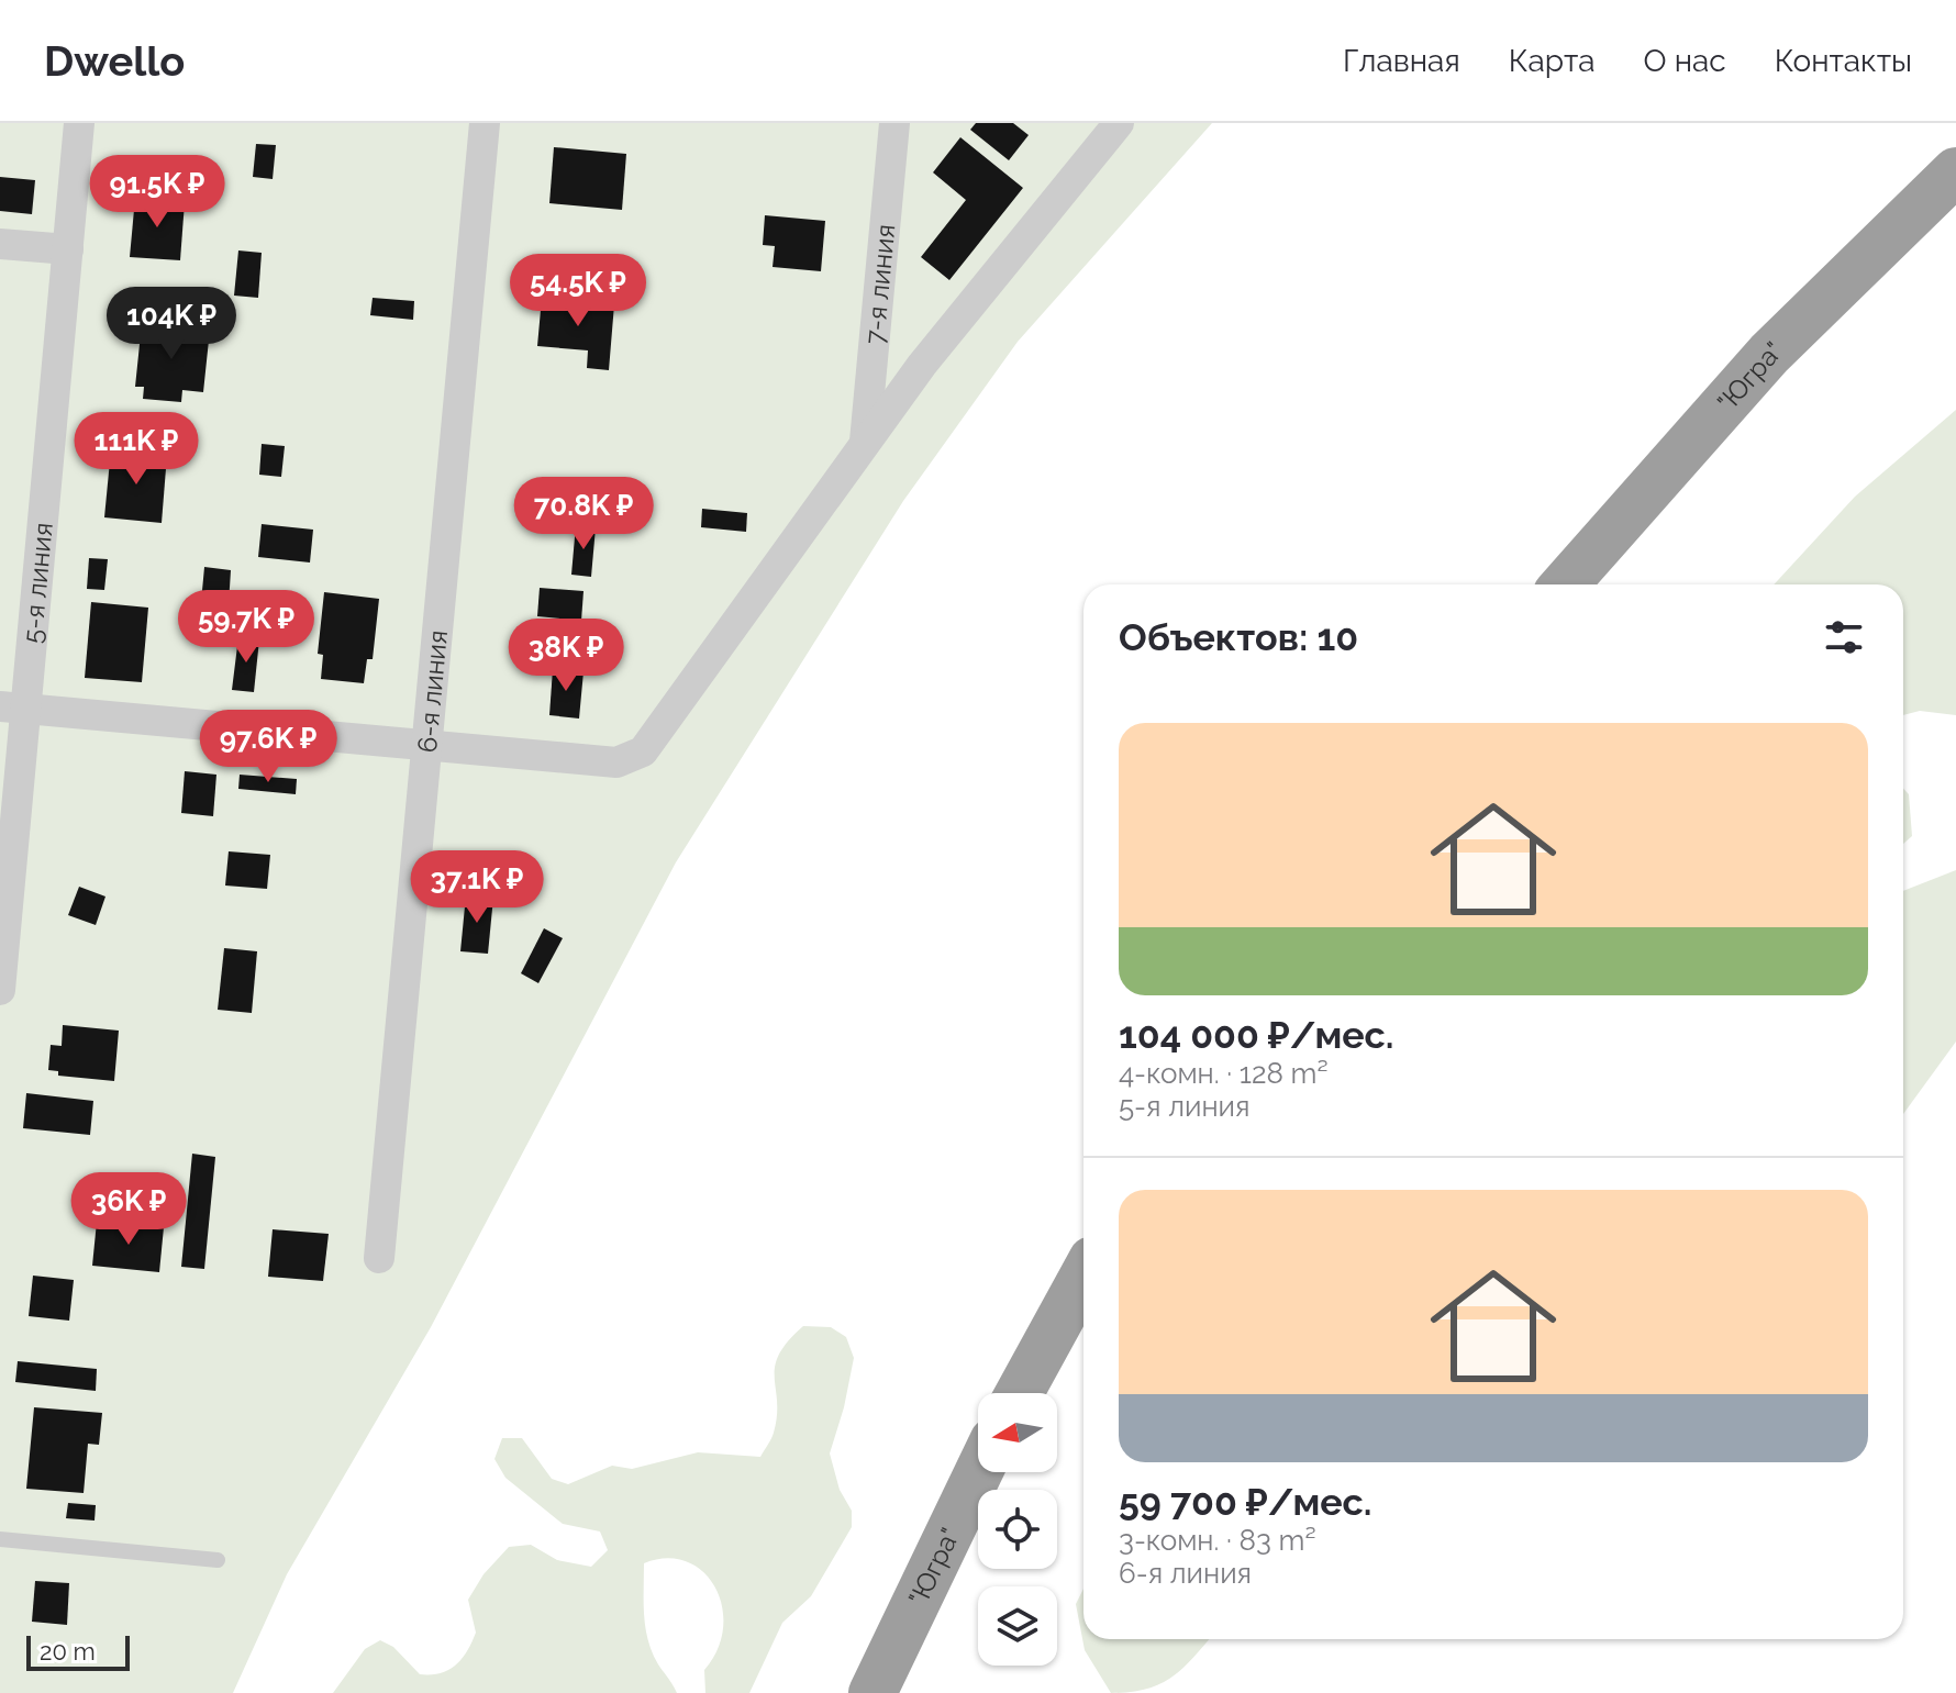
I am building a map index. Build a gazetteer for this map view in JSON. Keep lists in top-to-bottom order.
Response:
{
  "streets": {
    "highway": ["\"Югра\""],
    "street": ["7-я линия", "5-я линия", "6-я линия"]
  },
  "scale_bar": "20 m",
  "north": "left",
  "page": {
    "header": "Dwello",
    "nav": [
      "Главная",
      "Карта",
      "О нас",
      "Контакты"
    ],
    "price": [
      "91.5K ₽",
      "54.5K ₽",
      "104K ₽",
      "111K ₽",
      "70.8K ₽",
      "59.7K ₽",
      "38K ₽",
      "97.6K ₽",
      "37.1K ₽",
      "36K ₽"
    ],
    "heading": "Объектов: 10",
    "list": [
      {
        "name": "104 000 ₽/мес.",
        "note": "4-комн. · 128 m² · 5-я линия"
      },
      {
        "name": "59 700 ₽/мес.",
        "note": "3-комн. · 83 m² · 6-я линия"
      }
    ],
    "scale": "20 m"
  }
}
